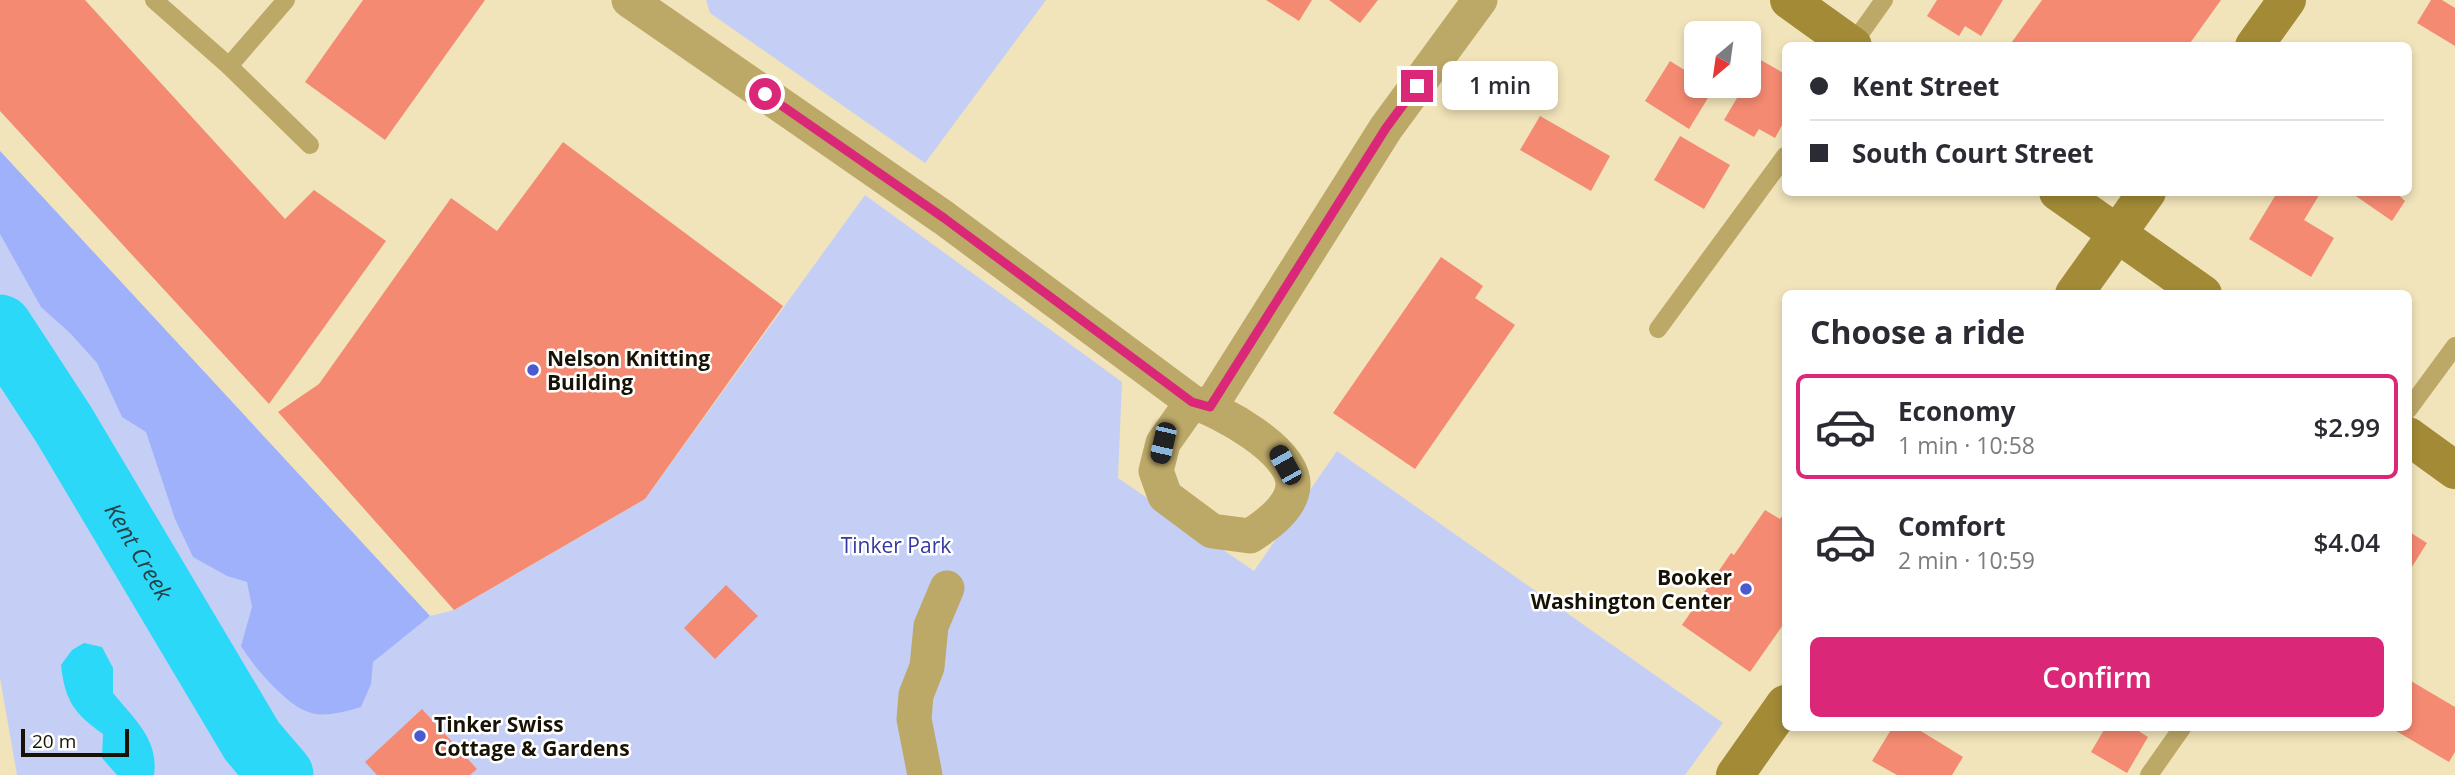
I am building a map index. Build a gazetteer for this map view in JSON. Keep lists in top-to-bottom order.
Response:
{
  "water": ["Kent Creek"],
  "parks": ["Tinker Park"],
  "places": ["Nelson Knitting Building", "Booker Washington Center", "Tinker Swiss Cottage & Gardens"],
  "scale_bar": "20 m",
  "north": "bottom left",
  "page": {
    "banner": ["Kent Street", "South Court Street"],
    "bubble": "1 min",
    "heading": "Choose a ride",
    "list": [
      {
        "name": "Economy",
        "note": "1 min · 10:58",
        "value": "$2.99"
      },
      {
        "name": "Comfort",
        "note": "2 min · 10:59",
        "value": "$4.04"
      }
    ],
    "buttons": "Confirm",
    "scale": "20 m"
  }
}
